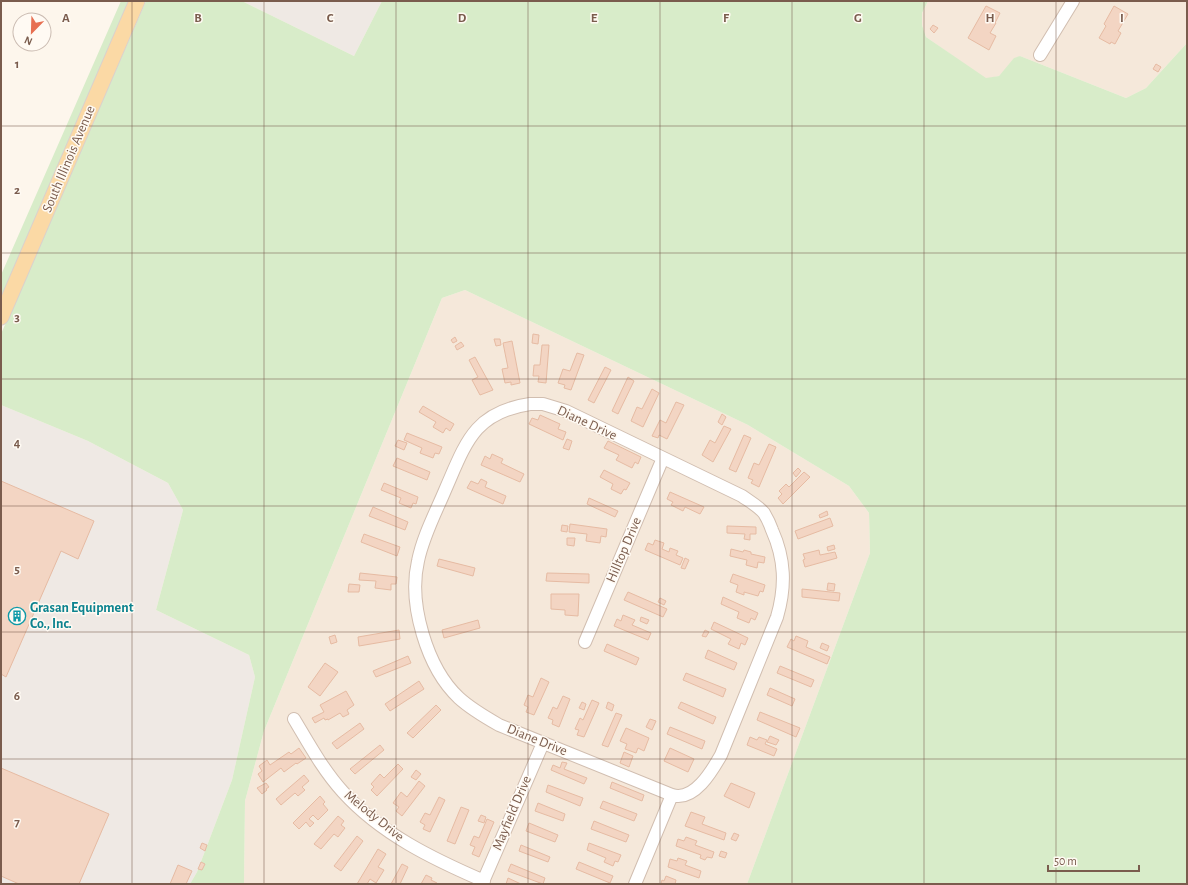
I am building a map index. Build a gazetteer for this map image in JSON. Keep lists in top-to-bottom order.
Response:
{
  "streets": {
    "main road": ["South Illinois Avenue"],
    "street": [
      "Diane Drive",
      "Hilltop Drive",
      "Mayfield Drive",
      "Melody Drive"
    ]
  },
  "crossings": [
    ["Diane Drive", "Hilltop Drive"],
    ["Diane Drive", "Mayfield Drive"],
    ["Mayfield Drive", "Melody Drive"]
  ],
  "places": {
    "building": ["Grasan Equipment Co., Inc."]
  },
  "scale_bar": "50 m",
  "north": "bottom left",
  "grid": {
    "columns": [
      "A",
      "B",
      "C",
      "D",
      "E",
      "F",
      "G",
      "H",
      "I"
    ],
    "rows": [
      "1",
      "2",
      "3",
      "4",
      "5",
      "6",
      "7"
    ]
  }
}
